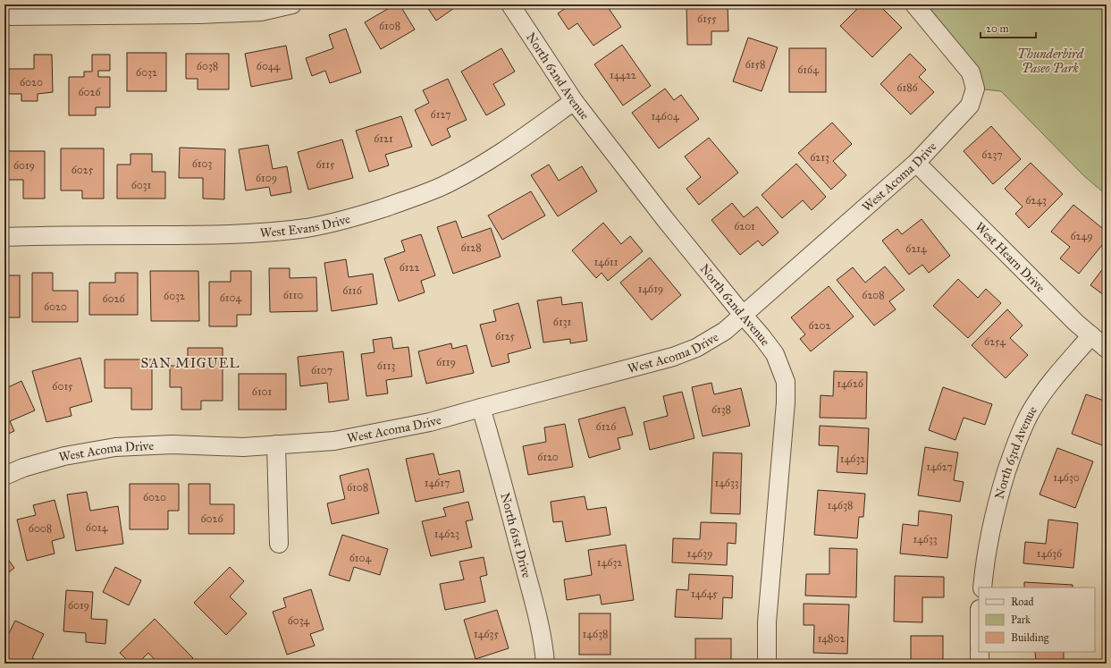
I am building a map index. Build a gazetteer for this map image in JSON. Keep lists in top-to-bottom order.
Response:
{
  "streets": {
    "street": [
      "North 62nd Avenue",
      "West Acoma Drive",
      "West Evans Drive",
      "West Hearn Drive",
      "North 63rd Avenue",
      "North 61st Drive"
    ]
  },
  "crossings": [
    ["North 62nd Avenue", "West Acoma Drive"],
    ["North 62nd Avenue", "West Evans Drive"],
    ["West Acoma Drive", "West Hearn Drive"],
    ["West Acoma Drive", "North 61st Drive"],
    ["West Hearn Drive", "North 63rd Avenue"]
  ],
  "districts": ["SAN MIGUEL"],
  "parks": ["Thunderbird Paseo Park"],
  "house_numbers": [
    "6155",
    "6108",
    "6158",
    "6038",
    "6044",
    "6164",
    "6032",
    "14422",
    "6020",
    "6186",
    "6026",
    "6127",
    "14604",
    "6121",
    "6237",
    "6213",
    "6103",
    "6115",
    "6019",
    "6025",
    "6109",
    "6031",
    "6243",
    "6201",
    "6249",
    "6128",
    "6214",
    "14611",
    "6122",
    "14619",
    "6116",
    "6110",
    "6208",
    "6032",
    "6104",
    "6026",
    "6020",
    "6131",
    "6202",
    "6125",
    "6254",
    "6119",
    "6113",
    "6107",
    "14626",
    "6015",
    "6101",
    "6138",
    "6126",
    "6120",
    "14632",
    "14627",
    "14630",
    "14617",
    "14633",
    "6108",
    "6020",
    "14638",
    "6026",
    "6014",
    "6008",
    "14623",
    "14633",
    "14639",
    "14636",
    "6104",
    "14632",
    "14645",
    "6019",
    "6034",
    "14635",
    "14638",
    "14802"
  ],
  "legend": ["Road", "Park", "Building"],
  "scale_bar": "20 m"
}
